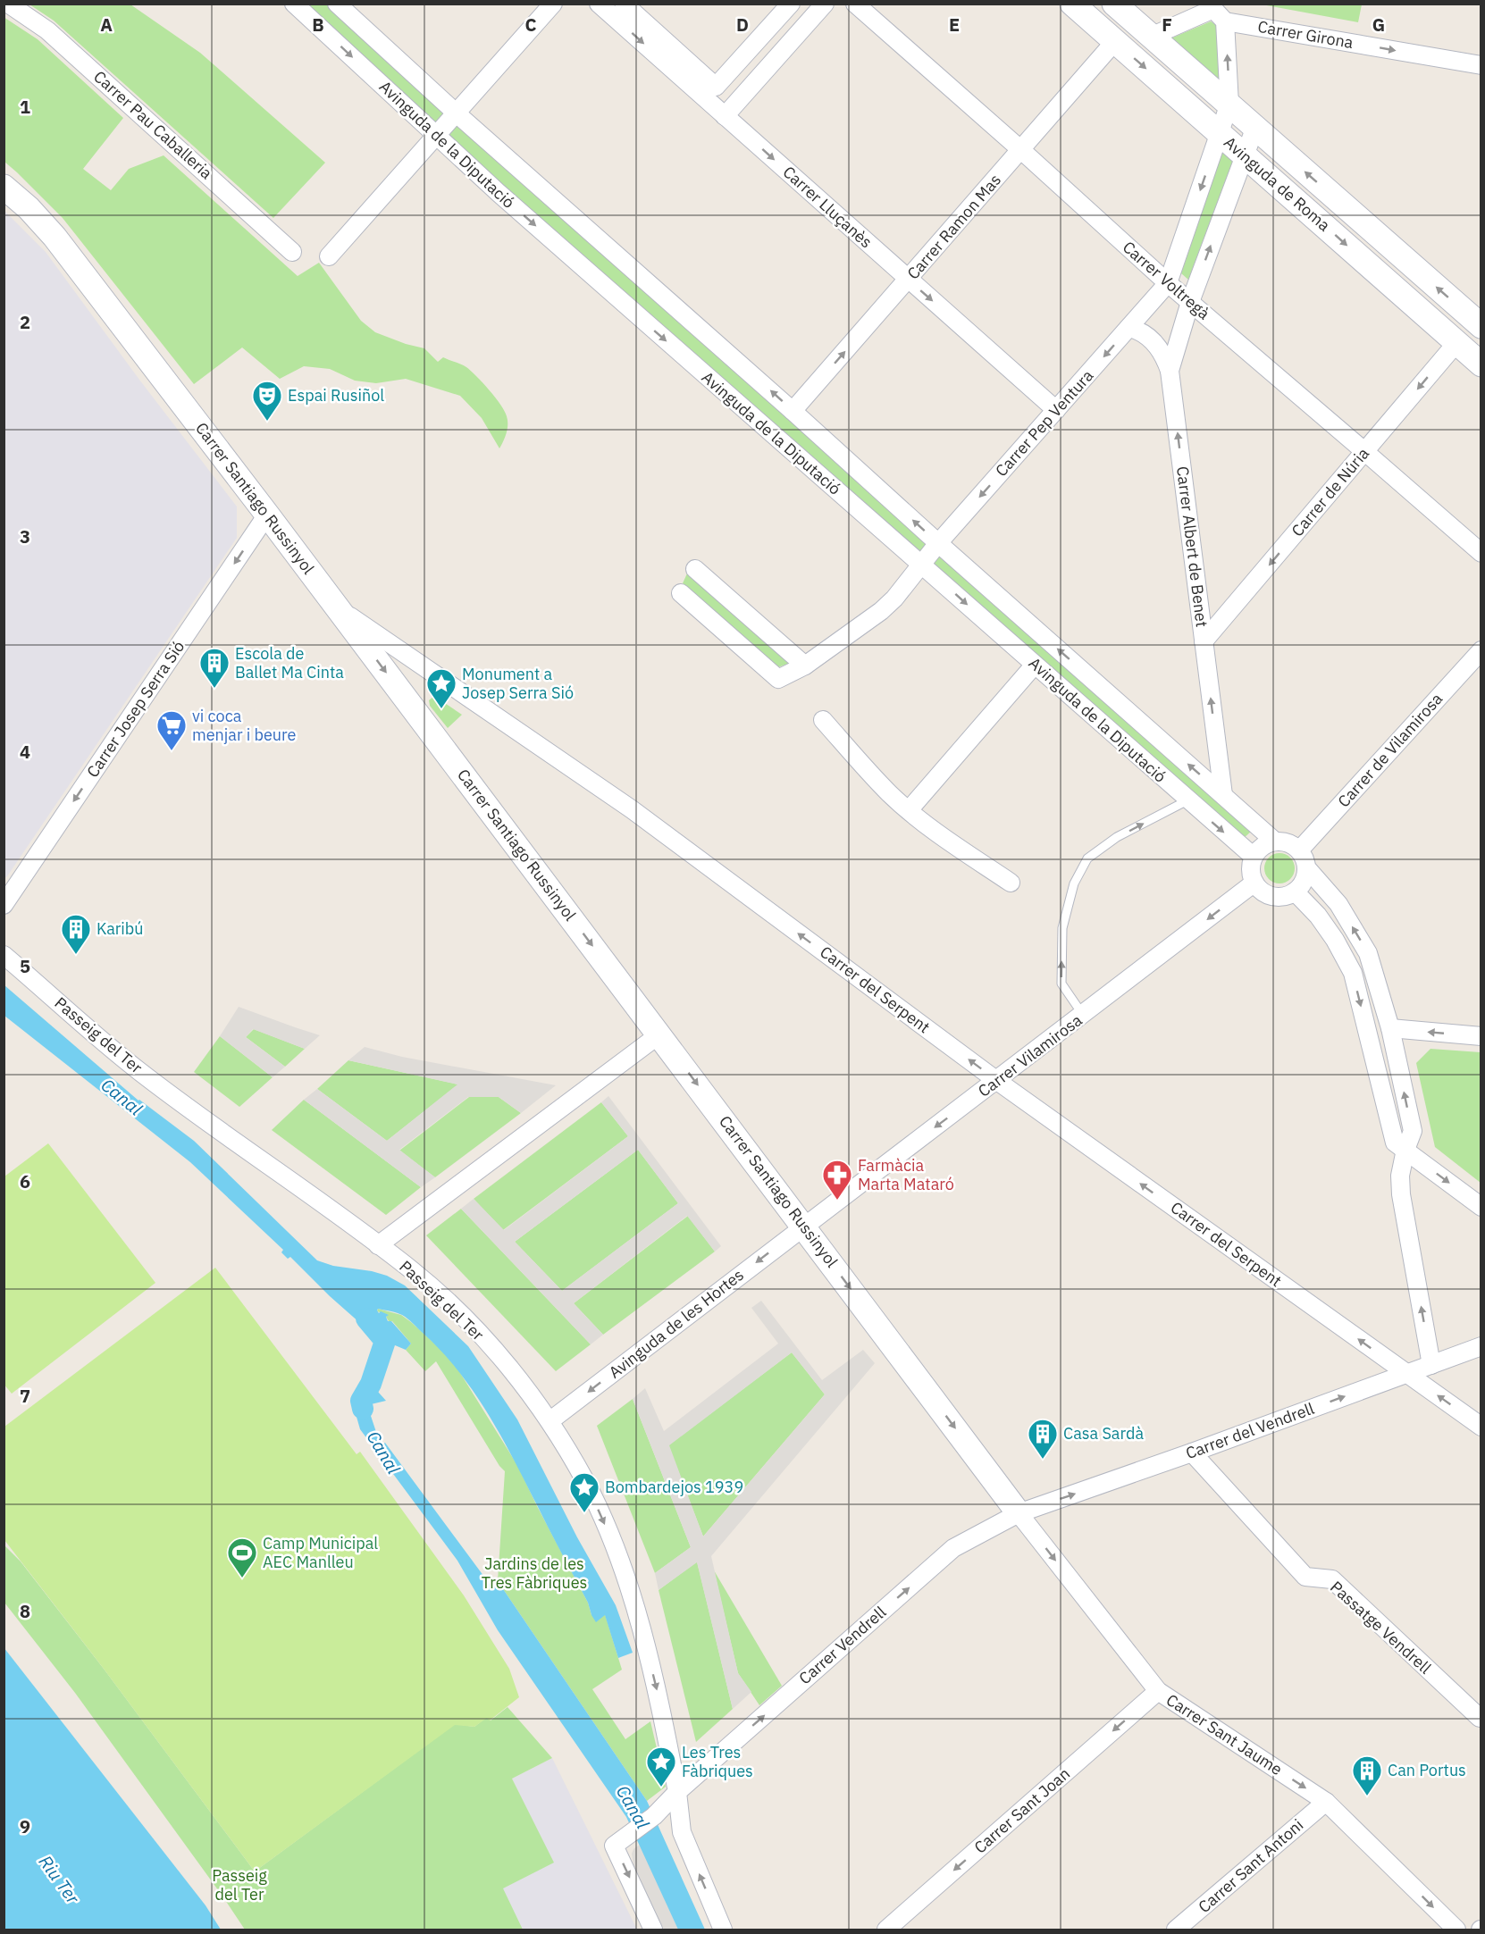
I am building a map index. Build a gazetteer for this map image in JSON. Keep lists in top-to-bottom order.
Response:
{
  "streets": {
    "street": [
      "Carrer Girona",
      "Carrer Pau Caballeria",
      "Avinguda de la Diputació",
      "Avinguda de Roma",
      "Carrer Lluçanès",
      "Carrer Ramon Mas",
      "Carrer Voltregà",
      "Carrer Pep Ventura",
      "Carrer de Núria",
      "Carrer Santiago Russinyol",
      "Carrer Albert de Benet",
      "Carrer Josep Serra Sió",
      "Carrer de Vilamirosa",
      "Carrer del Serpent",
      "Passeig del Ter",
      "Carrer Vilamirosa",
      "Avinguda de les Hortes",
      "Carrer del Vendrell",
      "Passatge Vendrell",
      "Carrer Vendrell",
      "Carrer Sant Jaume",
      "Carrer Sant Joan",
      "Carrer Sant Antoni"
    ]
  },
  "crossings": [
    ["Avinguda de la Diputació", "Carrer Ramon Mas"],
    ["Avinguda de la Diputació", "Carrer Pep Ventura"],
    ["Avinguda de la Diputació", "Carrer Albert de Benet"],
    ["Avinguda de la Diputació", "Carrer de Vilamirosa"],
    ["Avinguda de la Diputació", "Carrer Vilamirosa"],
    ["Avinguda de Roma", "Carrer Ramon Mas"],
    ["Avinguda de Roma", "Carrer de Núria"],
    ["Avinguda de Roma", "Carrer Albert de Benet"],
    ["Carrer Lluçanès", "Carrer Ramon Mas"],
    ["Carrer Lluçanès", "Carrer Pep Ventura"],
    ["Carrer Ramon Mas", "Carrer Voltregà"],
    ["Carrer Voltregà", "Carrer Pep Ventura"],
    ["Carrer Voltregà", "Carrer de Núria"],
    ["Carrer Voltregà", "Carrer Albert de Benet"],
    ["Carrer de Núria", "Carrer Albert de Benet"],
    ["Carrer Santiago Russinyol", "Carrer Josep Serra Sió"],
    ["Carrer Santiago Russinyol", "Carrer del Serpent"],
    ["Carrer Santiago Russinyol", "Carrer Vilamirosa"],
    ["Carrer Santiago Russinyol", "Avinguda de les Hortes"],
    ["Carrer Santiago Russinyol", "Carrer del Vendrell"],
    ["Carrer Santiago Russinyol", "Carrer Vendrell"],
    ["Carrer Santiago Russinyol", "Carrer Sant Jaume"],
    ["Carrer de Vilamirosa", "Carrer Vilamirosa"],
    ["Carrer del Serpent", "Carrer Vilamirosa"],
    ["Carrer del Serpent", "Carrer del Vendrell"],
    ["Passeig del Ter", "Avinguda de les Hortes"],
    ["Passeig del Ter", "Carrer Vendrell"],
    ["Carrer Vilamirosa", "Avinguda de les Hortes"],
    ["Carrer del Vendrell", "Passatge Vendrell"],
    ["Carrer del Vendrell", "Carrer Vendrell"],
    ["Carrer del Vendrell", "Carrer Sant Jaume"],
    ["Carrer Vendrell", "Carrer Sant Jaume"],
    ["Carrer Sant Jaume", "Carrer Sant Joan"],
    ["Carrer Sant Jaume", "Carrer Sant Antoni"]
  ],
  "one_way": [
    "Carrer Girona",
    "Carrer Lluçanès",
    "Carrer Ramon Mas",
    "Carrer Pep Ventura",
    "Carrer de Núria",
    "Carrer Santiago Russinyol",
    "Carrer Albert de Benet",
    "Carrer Josep Serra Sió",
    "Carrer del Serpent",
    "Carrer Vilamirosa",
    "Avinguda de les Hortes",
    "Carrer del Vendrell",
    "Carrer Vendrell",
    "Carrer Sant Jaume",
    "Carrer Sant Joan"
  ],
  "water": ["Canal", "Riu Ter"],
  "parks": ["Jardins de les Tres Fàbriques", "Passeig del Ter"],
  "places": {
    "theatre": ["Espai Rusiñol"],
    "building": [
      "Escola de Ballet Ma Cinta",
      "Karibú",
      "Casa Sardà",
      "Can Portus"
    ],
    "place": ["Monument a Josep Serra Sió", "Bombardejos 1939", "Les Tres Fàbriques"],
    "supermarket": ["vi coca menjar i beure"],
    "pharmacy": ["Farmàcia Marta Mataró"],
    "sports": ["Camp Municipal AEC Manlleu"]
  },
  "grid": {
    "columns": [
      "A",
      "B",
      "C",
      "D",
      "E",
      "F",
      "G"
    ],
    "rows": [
      "1",
      "2",
      "3",
      "4",
      "5",
      "6",
      "7",
      "8",
      "9"
    ]
  }
}
